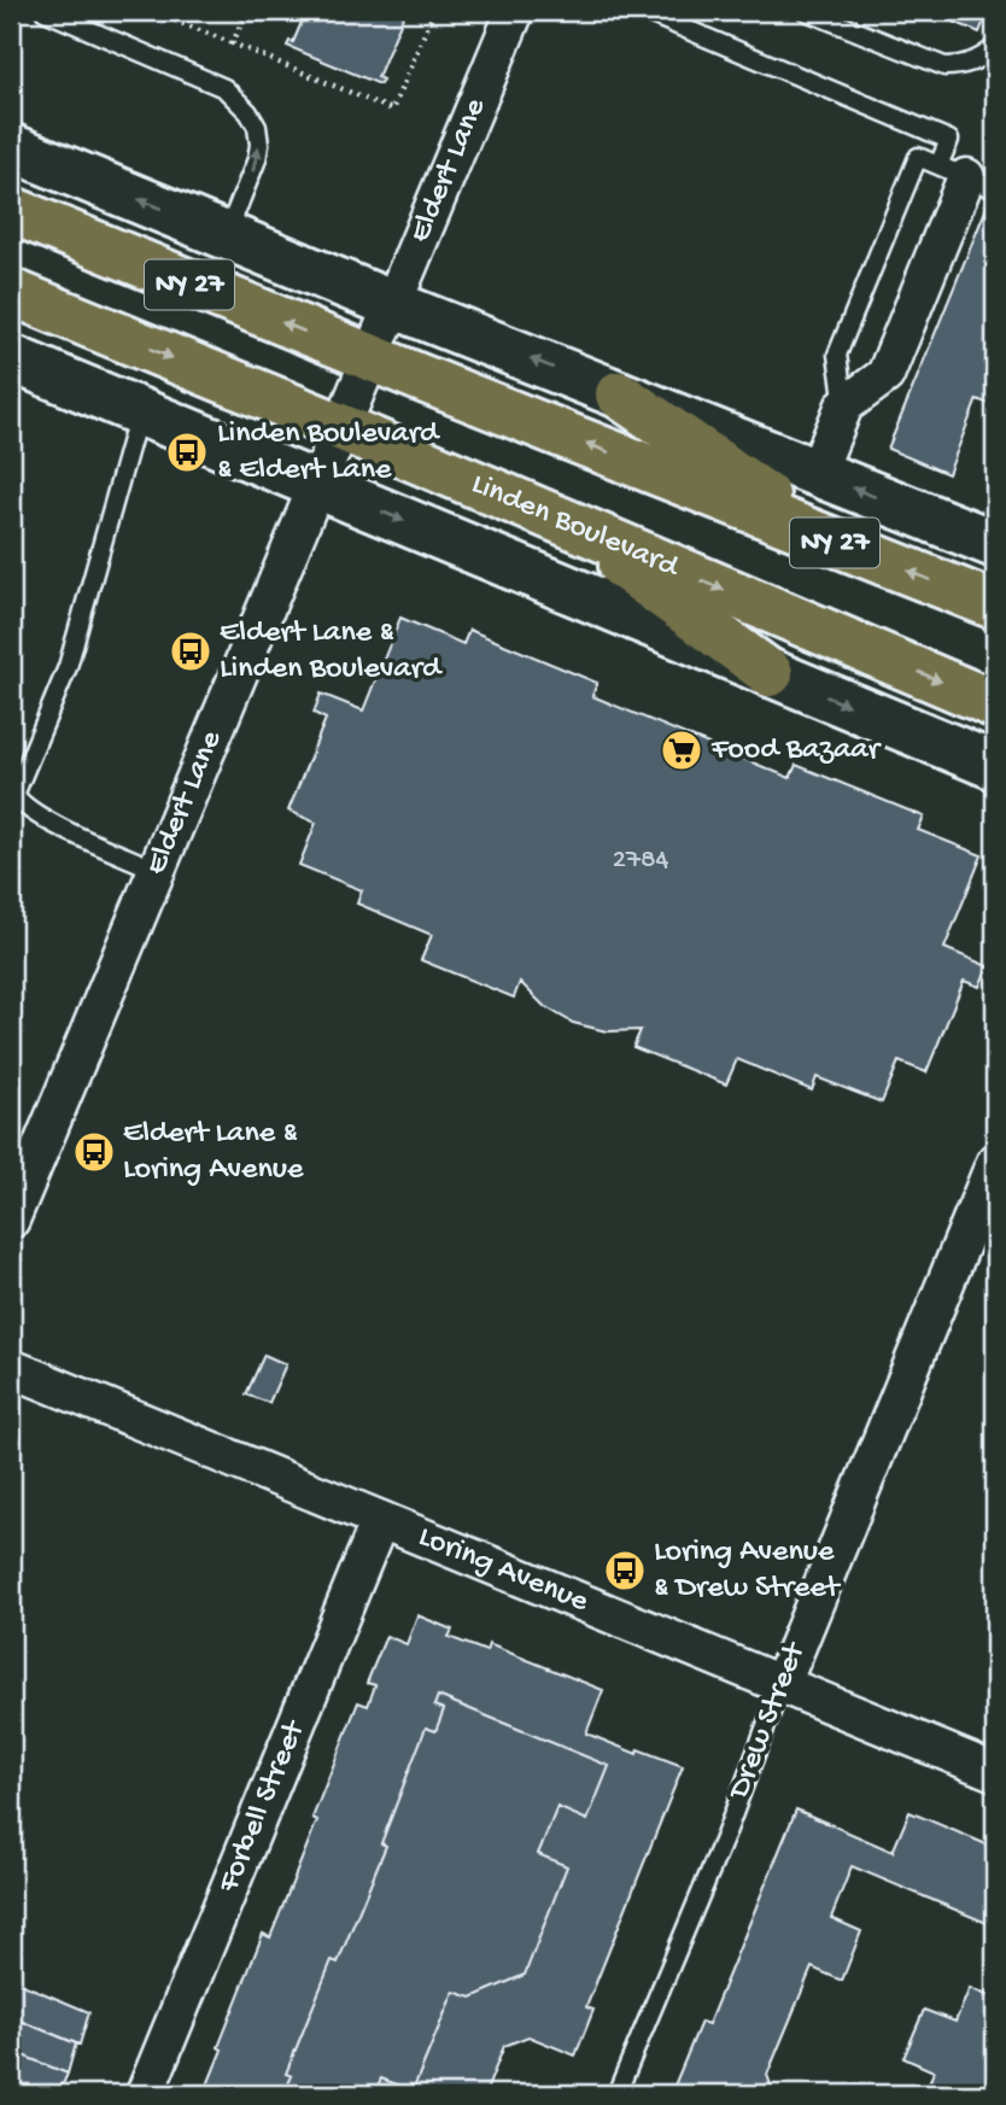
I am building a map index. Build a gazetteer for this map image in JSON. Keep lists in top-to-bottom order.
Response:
{
  "streets": {
    "highway": ["NY 27", "Linden Boulevard"],
    "street": [
      "Eldert Lane",
      "Loring Avenue",
      "Drew Street",
      "Forbell Street"
    ]
  },
  "crossings": [
    ["Eldert Lane", "NY 27"],
    ["Eldert Lane", "Linden Boulevard"],
    ["Loring Avenue", "Drew Street"],
    ["Loring Avenue", "Forbell Street"]
  ],
  "places": {
    "bus stop": [
      "Linden Boulevard & Eldert Lane",
      "Eldert Lane & Linden Boulevard",
      "Eldert Lane & Loring Avenue",
      "Loring Avenue & Drew Street"
    ],
    "supermarket": ["Food Bazaar"]
  },
  "house_numbers": ["2784"]
}
